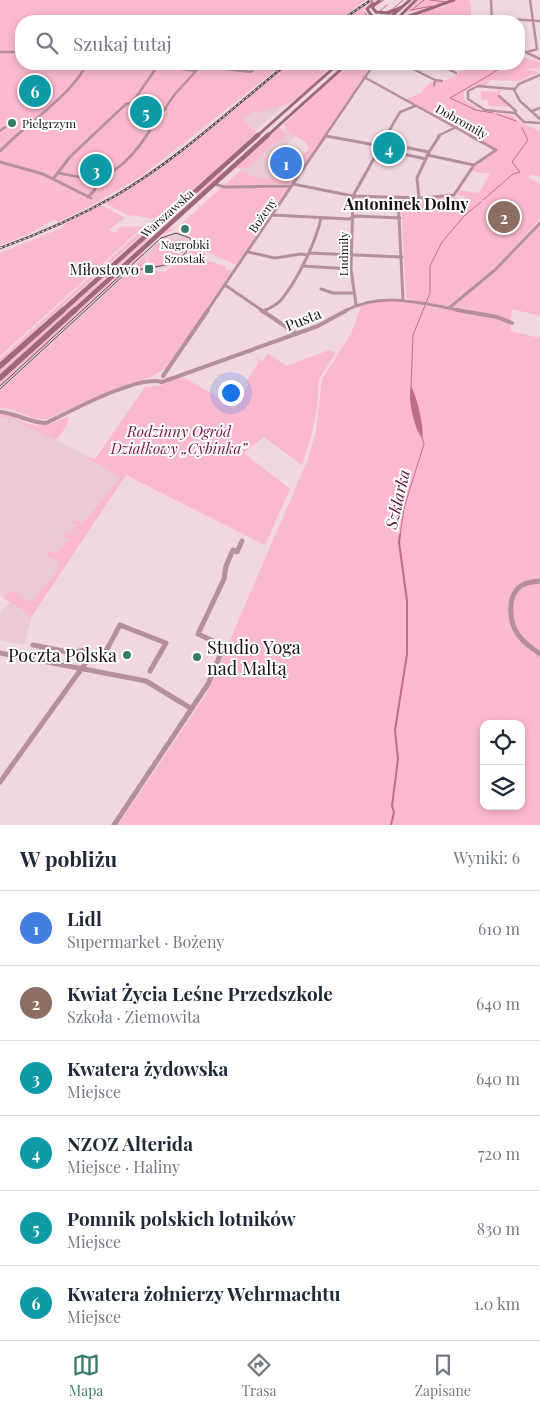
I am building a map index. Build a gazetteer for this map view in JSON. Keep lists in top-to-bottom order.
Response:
{
  "streets": {
    "main road": ["Warszawska"],
    "street": [
      "Dobromiły",
      "Bożeny",
      "Ludmiły",
      "Pusta"
    ]
  },
  "crossings": [
    ["Dobromiły", "Bożeny"],
    ["Dobromiły", "Ludmiły"],
    ["Bożeny", "Pusta"],
    ["Ludmiły", "Pusta"]
  ],
  "districts": ["Antoninek Dolny"],
  "water": ["Szklarka"],
  "parks": ["Rodzinny Ogród Działkowy „Cybinka”"],
  "places": {
    "other": [
      "Pielgrzym",
      "Nagrobki Szostak",
      "Poczta Polska",
      "Studio Yoga nad Maltą"
    ],
    "transit": ["Miłostowo"]
  },
  "page": {
    "search": "Szukaj tutaj",
    "pins": [
      "6",
      "5",
      "4",
      "1",
      "3",
      "2"
    ],
    "heading": ["W pobliżu", "Wyniki: 6"],
    "list": [
      {
        "mark": "1",
        "name": "Lidl",
        "note": "Supermarket · Bożeny",
        "value": "610 m"
      },
      {
        "mark": "2",
        "name": "Kwiat Życia Leśne Przedszkole",
        "note": "Szkoła · Ziemowita",
        "value": "640 m"
      },
      {
        "mark": "3",
        "name": "Kwatera żydowska",
        "note": "Miejsce",
        "value": "640 m"
      },
      {
        "mark": "4",
        "name": "NZOZ Alterida",
        "note": "Miejsce · Haliny",
        "value": "720 m"
      },
      {
        "mark": "5",
        "name": "Pomnik polskich lotników",
        "note": "Miejsce",
        "value": "830 m"
      },
      {
        "mark": "6",
        "name": "Kwatera żołnierzy Wehrmachtu",
        "note": "Miejsce",
        "value": "1.0 km"
      }
    ],
    "nav": ["Mapa", "Trasa", "Zapisane"]
  }
}
